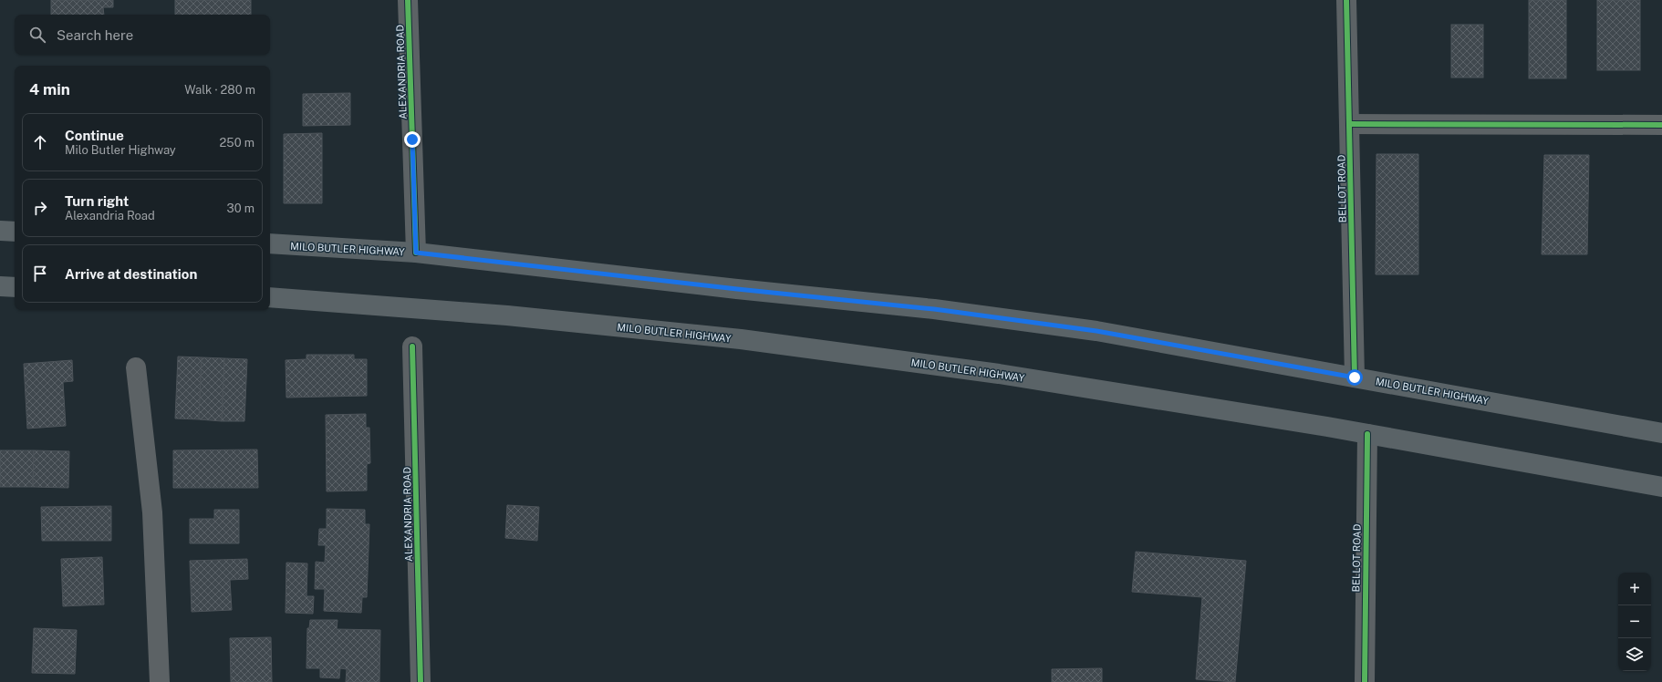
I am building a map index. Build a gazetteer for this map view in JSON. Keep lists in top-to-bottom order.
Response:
{
  "streets": {
    "main road": ["MILO BUTLER HIGHWAY"],
    "street": ["ALEXANDRIA ROAD", "BELLOT ROAD"]
  },
  "crossings": [
    ["ALEXANDRIA ROAD", "MILO BUTLER HIGHWAY"],
    ["BELLOT ROAD", "MILO BUTLER HIGHWAY"]
  ],
  "page": {
    "search": "Search here",
    "heading": ["4 min", "Walk · 280 m"],
    "list": [
      ["Continue", "Milo Butler Highway", "250 m"],
      ["Turn right", "Alexandria Road", "30 m"],
      "Arrive at destination"
    ],
    "map_buttons": ["+", "−"]
  }
}
